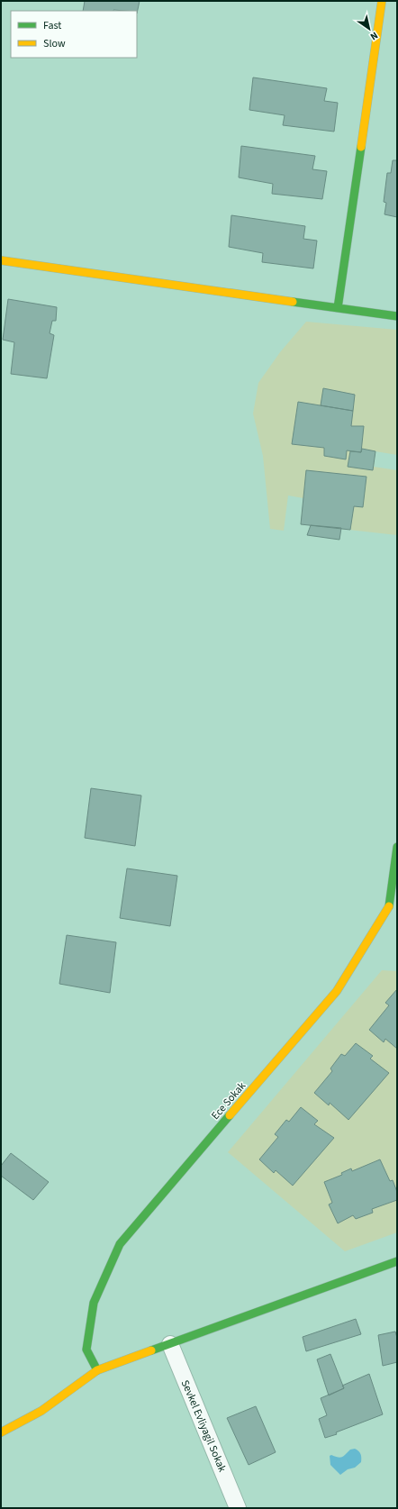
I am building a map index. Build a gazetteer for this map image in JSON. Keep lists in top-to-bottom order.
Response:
{
  "streets": {
    "street": ["Ece Sokak", "Sevkel Evliyagil Sokak"]
  },
  "legend": ["Fast", "Slow"],
  "north": "bottom right"
}
